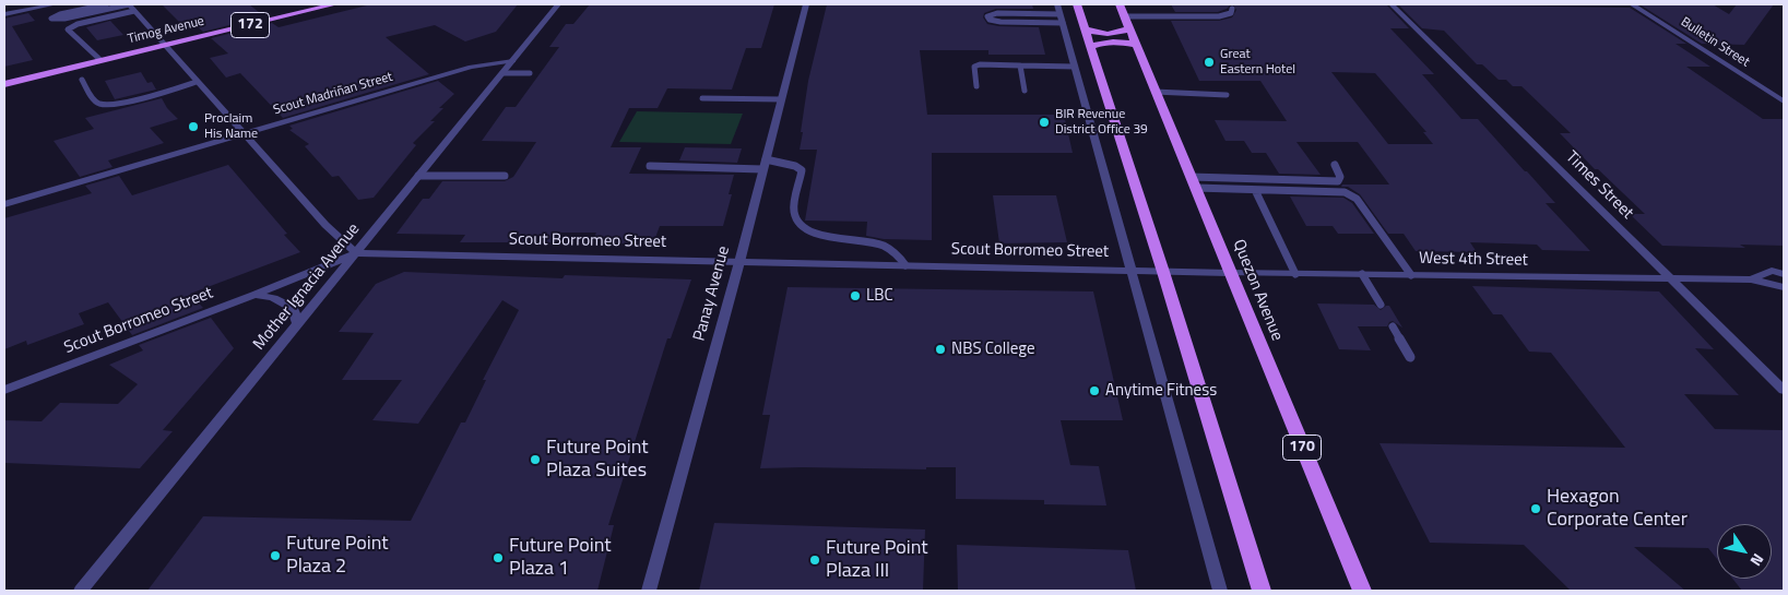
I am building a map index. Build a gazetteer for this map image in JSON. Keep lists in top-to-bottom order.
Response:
{
  "streets": {
    "main road": [
      "172",
      "Timog Avenue",
      "Quezon Avenue",
      "170"
    ],
    "street": [
      "Bulletin Street",
      "Scout Madriñan Street",
      "Times Street",
      "Scout Borromeo Street",
      "West 4th Street",
      "Mother Ignacia Avenue",
      "Panay Avenue"
    ]
  },
  "crossings": [
    ["Scout Madriñan Street", "Mother Ignacia Avenue"],
    ["Times Street", "West 4th Street"],
    ["Scout Borromeo Street", "West 4th Street"],
    ["Scout Borromeo Street", "Mother Ignacia Avenue"],
    ["Scout Borromeo Street", "Panay Avenue"],
    ["West 4th Street", "Quezon Avenue"]
  ],
  "places": [
    "Great Eastern Hotel",
    "BIR Revenue District Office 39",
    "Proclaim His Name",
    "LBC",
    "NBS College",
    "Anytime Fitness",
    "Future Point Plaza Suites",
    "Hexagon Corporate Center",
    "Future Point Plaza 2",
    "Future Point Plaza 1",
    "Future Point Plaza III"
  ],
  "north": "bottom right"
}
